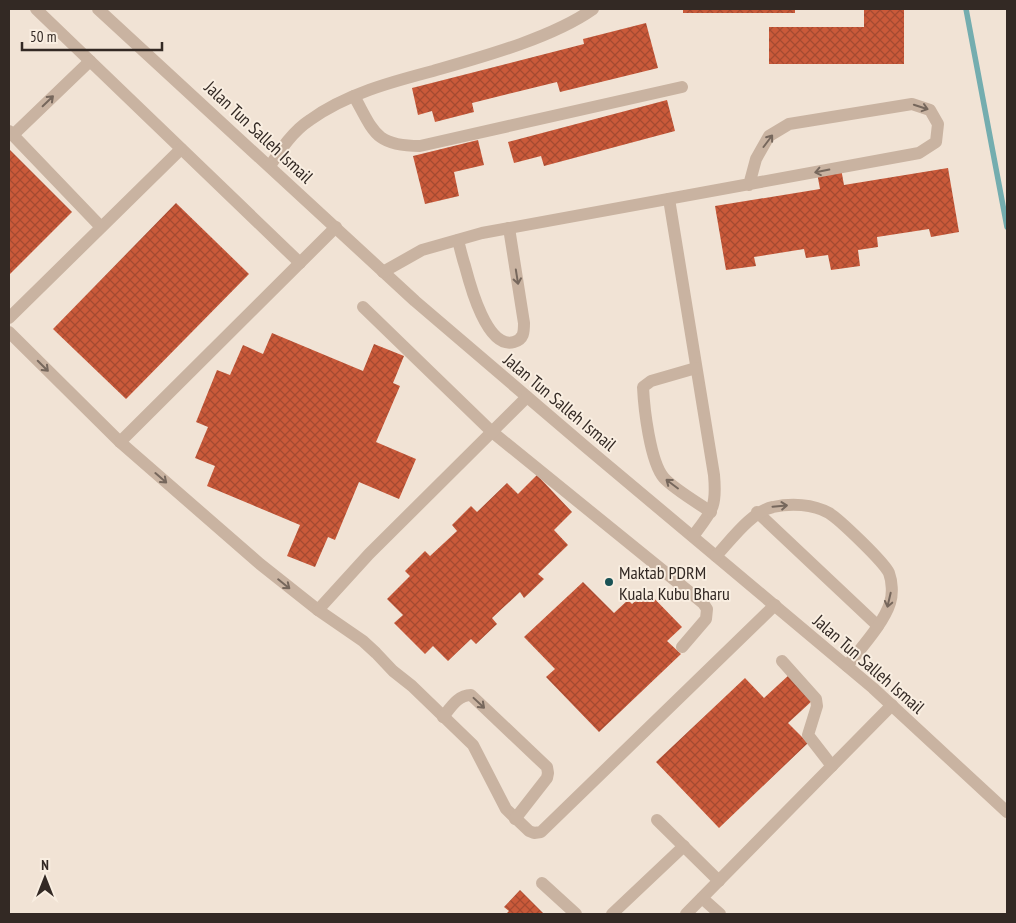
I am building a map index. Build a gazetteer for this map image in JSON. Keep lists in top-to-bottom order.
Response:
{
  "streets": {
    "street": ["Jalan Tun Salleh Ismail"]
  },
  "places": ["Maktab PDRM Kuala Kubu Bharu"],
  "scale_bar": "50 m",
  "north": "top"
}
